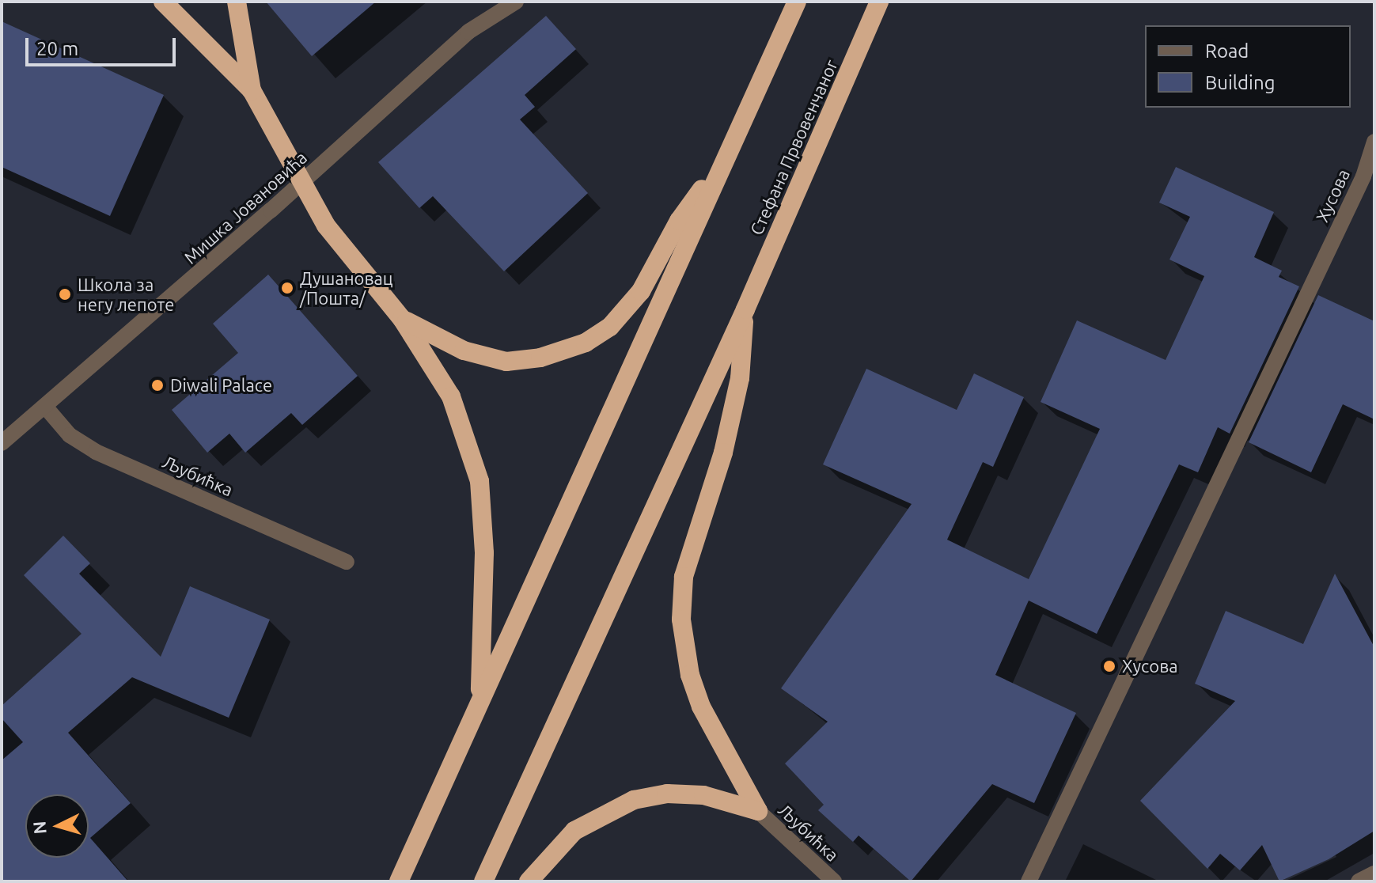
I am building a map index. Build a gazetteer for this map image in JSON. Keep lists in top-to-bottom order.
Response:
{
  "streets": {
    "highway": ["Стефана Првовенчаног"],
    "street": ["Хусова", "Мишка Јовановића", "Љубићка"]
  },
  "crossings": [
    ["Мишка Јовановића", "Љубићка"]
  ],
  "places": [
    "Душановац /Пошта/",
    "Школа за негу лепоте",
    "Diwali Palace",
    "Хусова"
  ],
  "legend": ["Road", "Building"],
  "scale_bar": "20 m",
  "north": "left"
}
